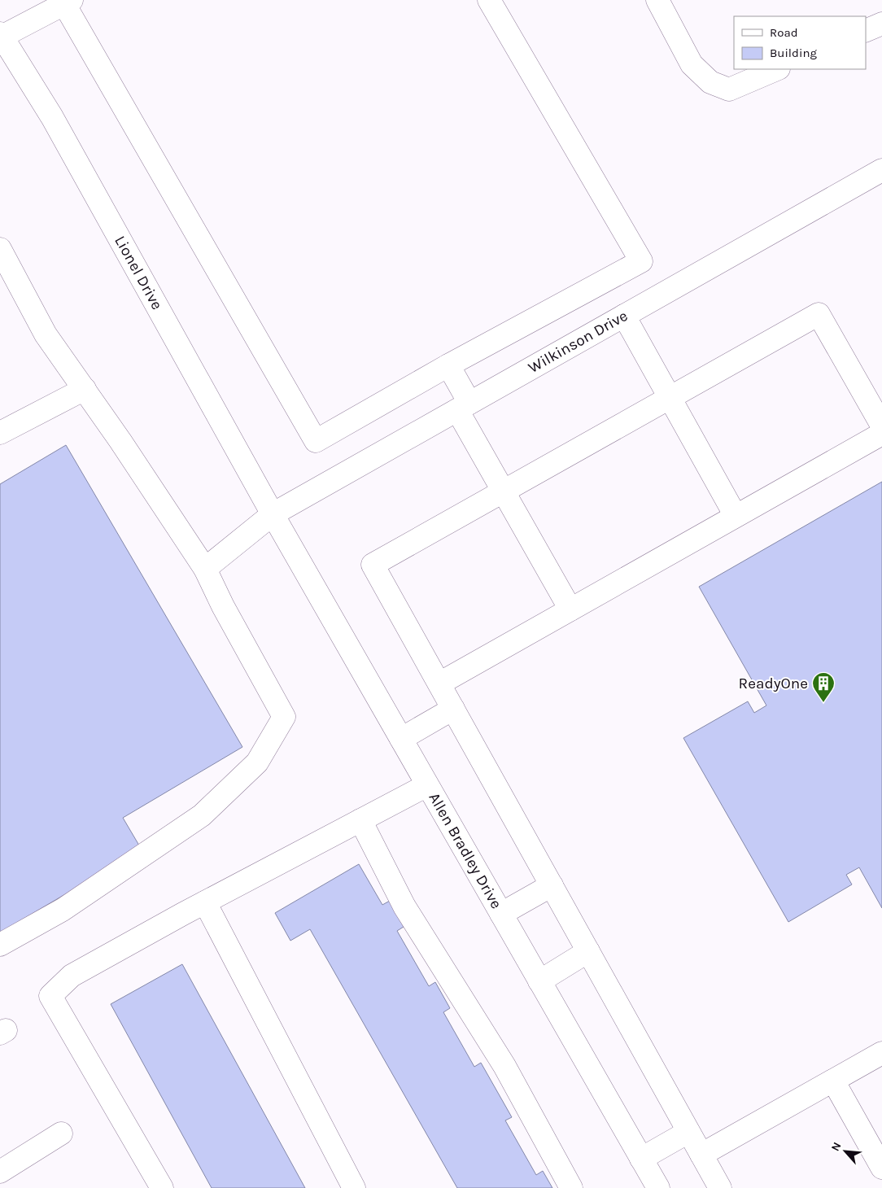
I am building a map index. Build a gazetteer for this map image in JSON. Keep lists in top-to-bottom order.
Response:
{
  "streets": {
    "street": ["Lionel Drive", "Wilkinson Drive", "Allen Bradley Drive"]
  },
  "crossings": [
    ["Lionel Drive", "Wilkinson Drive"],
    ["Lionel Drive", "Allen Bradley Drive"],
    ["Wilkinson Drive", "Allen Bradley Drive"]
  ],
  "places": {
    "building": ["ReadyOne"]
  },
  "legend": ["Road", "Building"],
  "north": "top left"
}
